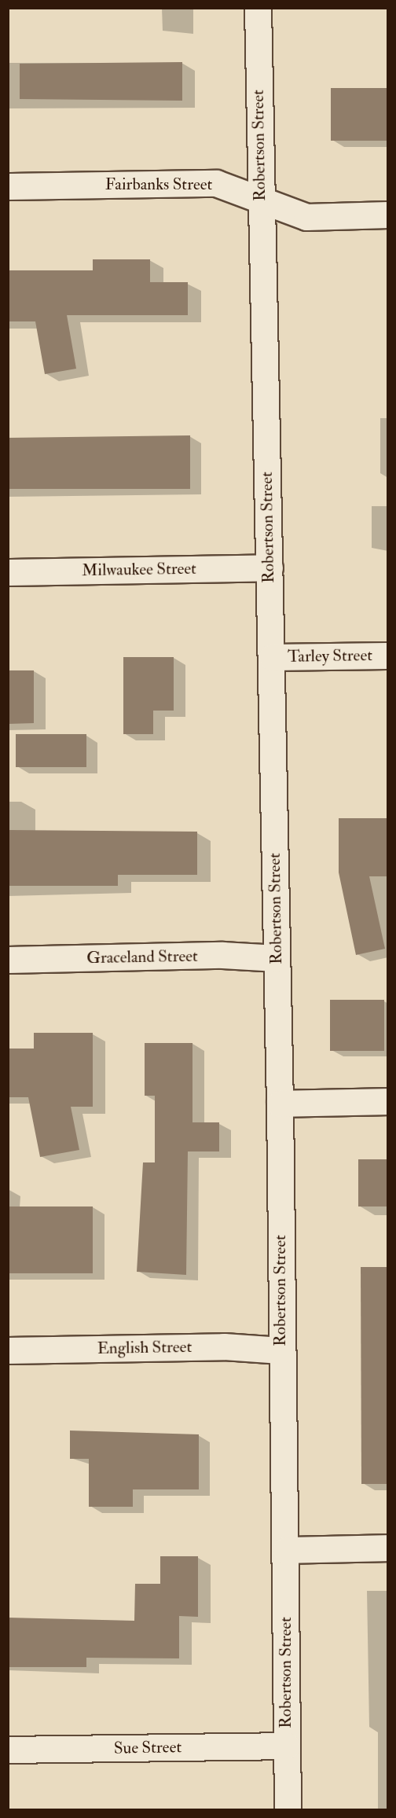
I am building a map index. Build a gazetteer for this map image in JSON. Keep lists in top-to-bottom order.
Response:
{
  "streets": {
    "street": [
      "Robertson Street",
      "Fairbanks Street",
      "Milwaukee Street",
      "Tarley Street",
      "Graceland Street",
      "English Street",
      "Sue Street"
    ]
  },
  "crossings": [
    ["Robertson Street", "Fairbanks Street"],
    ["Robertson Street", "Milwaukee Street"],
    ["Robertson Street", "Tarley Street"],
    ["Robertson Street", "Graceland Street"],
    ["Robertson Street", "English Street"],
    ["Robertson Street", "Sue Street"]
  ]
}
